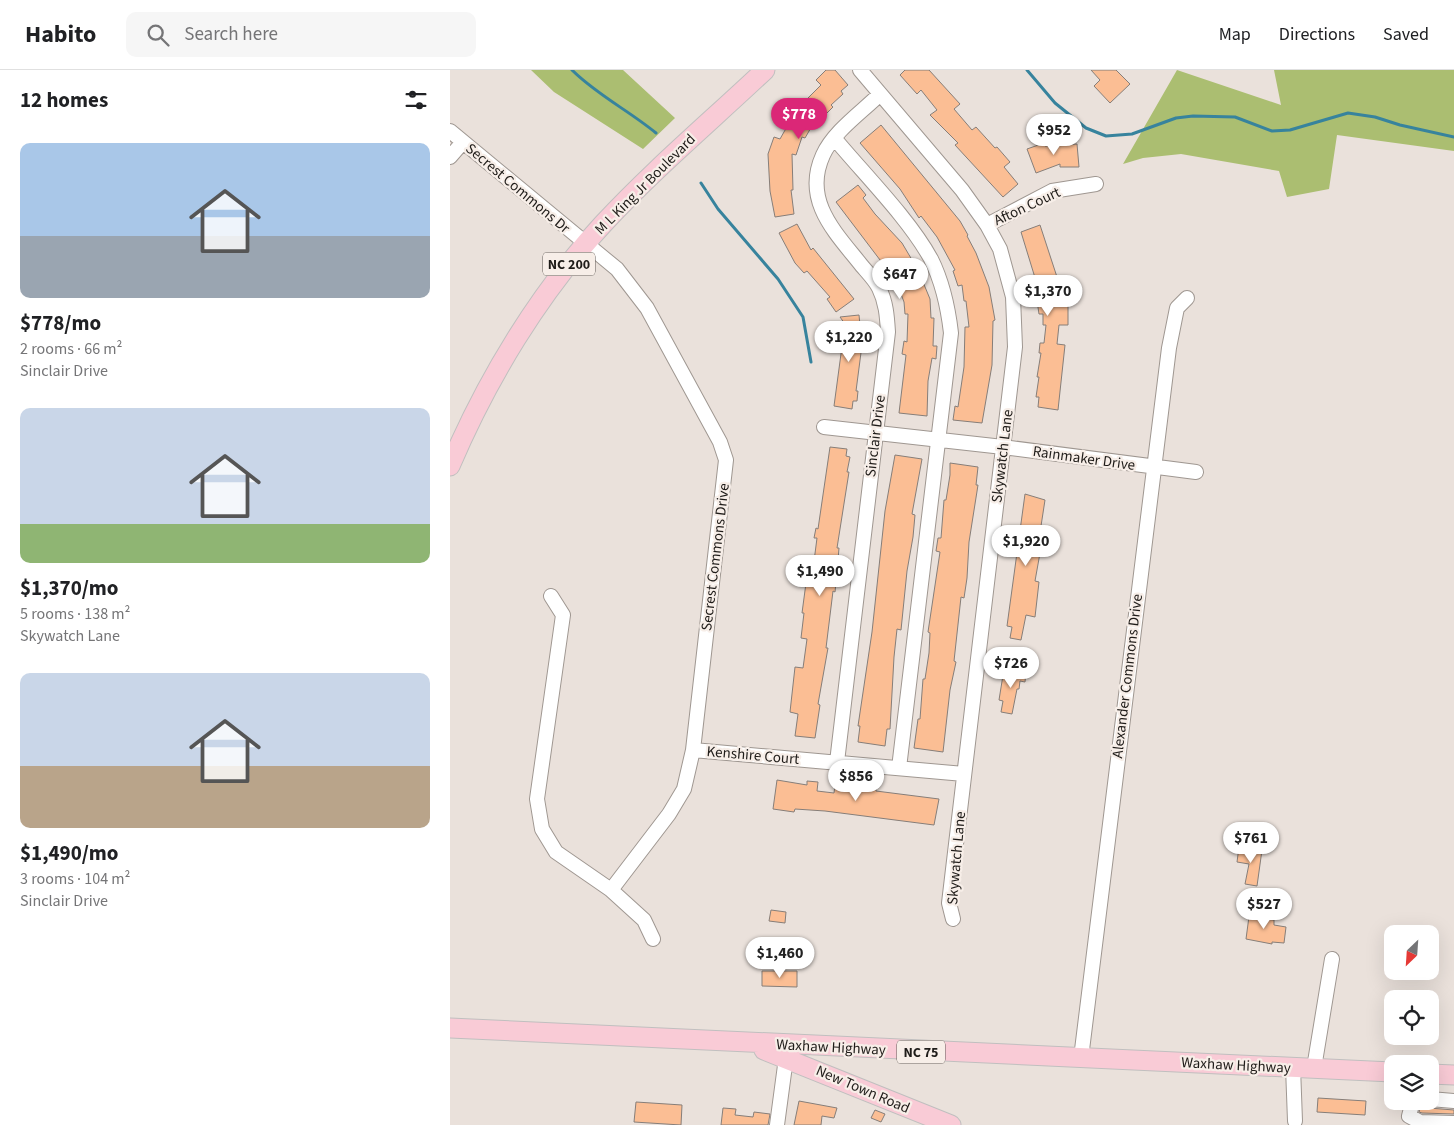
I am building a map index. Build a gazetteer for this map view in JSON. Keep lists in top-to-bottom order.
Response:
{
  "streets": {
    "main road": [
      "M L King Jr Boulevard",
      "NC 200",
      "Waxhaw Highway",
      "NC 75",
      "New Town Road"
    ],
    "street": [
      "Secrest Commons Dr",
      "Afton Court",
      "Sinclair Drive",
      "Skywatch Lane",
      "Rainmaker Drive",
      "Secrest Commons Drive",
      "Alexander Commons Drive",
      "Kenshire Court"
    ]
  },
  "crossings": [
    ["M L King Jr Boulevard", "Secrest Commons Dr"],
    ["M L King Jr Boulevard", "Secrest Commons Drive"],
    ["Secrest Commons Dr", "Secrest Commons Drive"],
    ["Afton Court", "Skywatch Lane"],
    ["Sinclair Drive", "Skywatch Lane"],
    ["Sinclair Drive", "Rainmaker Drive"],
    ["Sinclair Drive", "Kenshire Court"],
    ["Skywatch Lane", "Rainmaker Drive"],
    ["Skywatch Lane", "Kenshire Court"],
    ["Rainmaker Drive", "Alexander Commons Drive"],
    ["Secrest Commons Drive", "Kenshire Court"],
    ["Alexander Commons Drive", "Waxhaw Highway"],
    ["Waxhaw Highway", "New Town Road"]
  ],
  "north": "bottom left",
  "page": {
    "header": "Habito",
    "search": "Search here",
    "nav": ["Map", "Directions", "Saved"],
    "heading": "12 homes",
    "price": [
      "$778",
      "$952",
      "$647",
      "$1,370",
      "$1,220",
      "$1,920",
      "$1,490",
      "$726",
      "$856",
      "$761",
      "$527",
      "$1,460"
    ],
    "list": [
      {
        "name": "$778/mo",
        "note": "2 rooms · 66 m² · Sinclair Drive"
      },
      {
        "name": "$1,370/mo",
        "note": "5 rooms · 138 m² · Skywatch Lane"
      },
      {
        "name": "$1,490/mo",
        "note": "3 rooms · 104 m² · Sinclair Drive"
      }
    ]
  }
}
